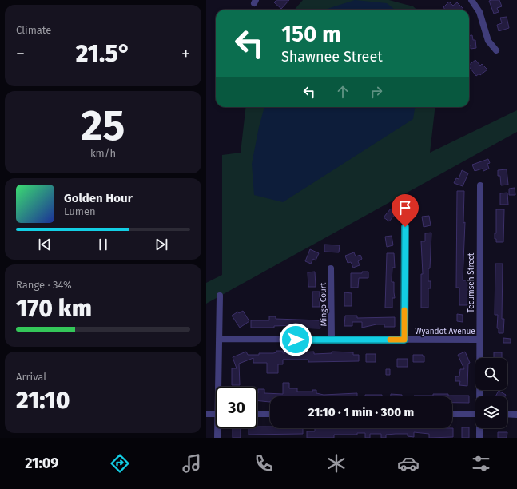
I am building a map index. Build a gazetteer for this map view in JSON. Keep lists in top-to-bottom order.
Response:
{
  "streets": {
    "street": ["Tecumseh Street", "Mingo Court", "Wyandot Avenue"]
  },
  "crossings": [
    ["Tecumseh Street", "Wyandot Avenue"],
    ["Mingo Court", "Wyandot Avenue"]
  ],
  "page": {
    "tile": [
      "Climate",
      ["25", "km/h"],
      ["Range · 34%", "170 km"],
      ["Arrival", "21:10"]
    ],
    "turn": ["150 m", "Shawnee Street"],
    "heat": ["−", "21.5°", "+"],
    "song": ["Golden Hour", "Lumen"],
    "limit": "30",
    "trip": "21:10 · 1 min · 300 m",
    "tabs": "21:09"
  }
}
